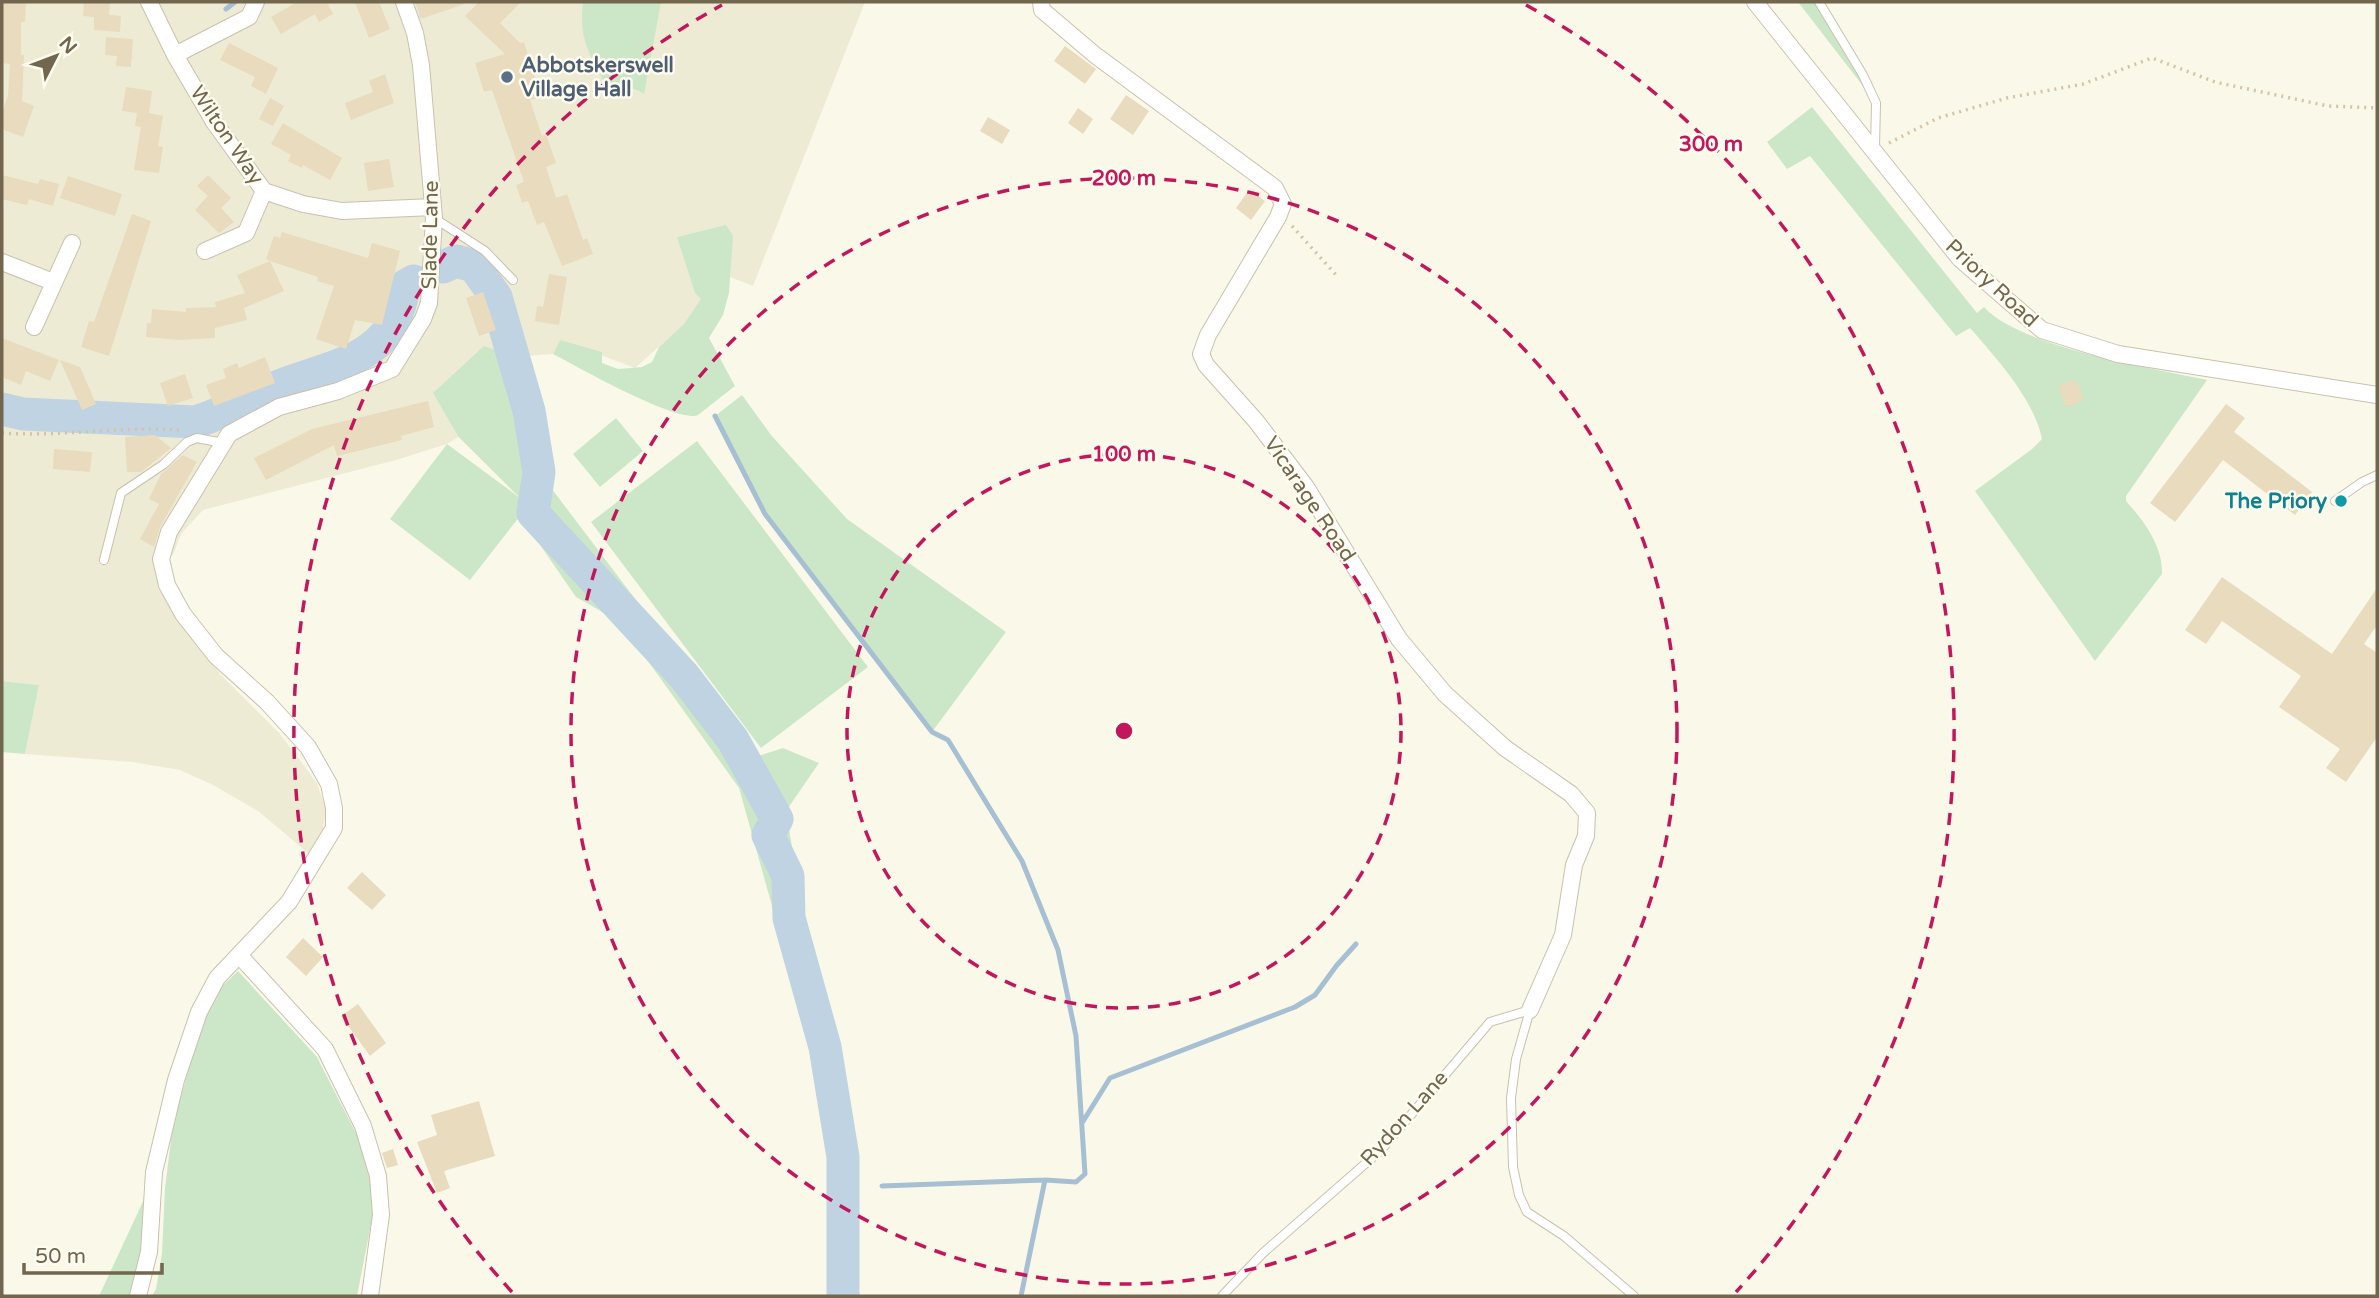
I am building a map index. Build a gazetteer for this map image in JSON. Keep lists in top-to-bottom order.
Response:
{
  "streets": {
    "street": [
      "Wilton Way",
      "Slade Lane",
      "Priory Road",
      "Vicarage Road"
    ],
    "lane": ["Rydon Lane"]
  },
  "crossings": [
    ["Wilton Way", "Slade Lane"],
    ["Vicarage Road", "Rydon Lane"]
  ],
  "places": ["Abbotskerswell Village Hall", "The Priory"],
  "scale_bar": "50 m",
  "north": "top right",
  "rings": ["300 m", "200 m", "100 m"]
}
